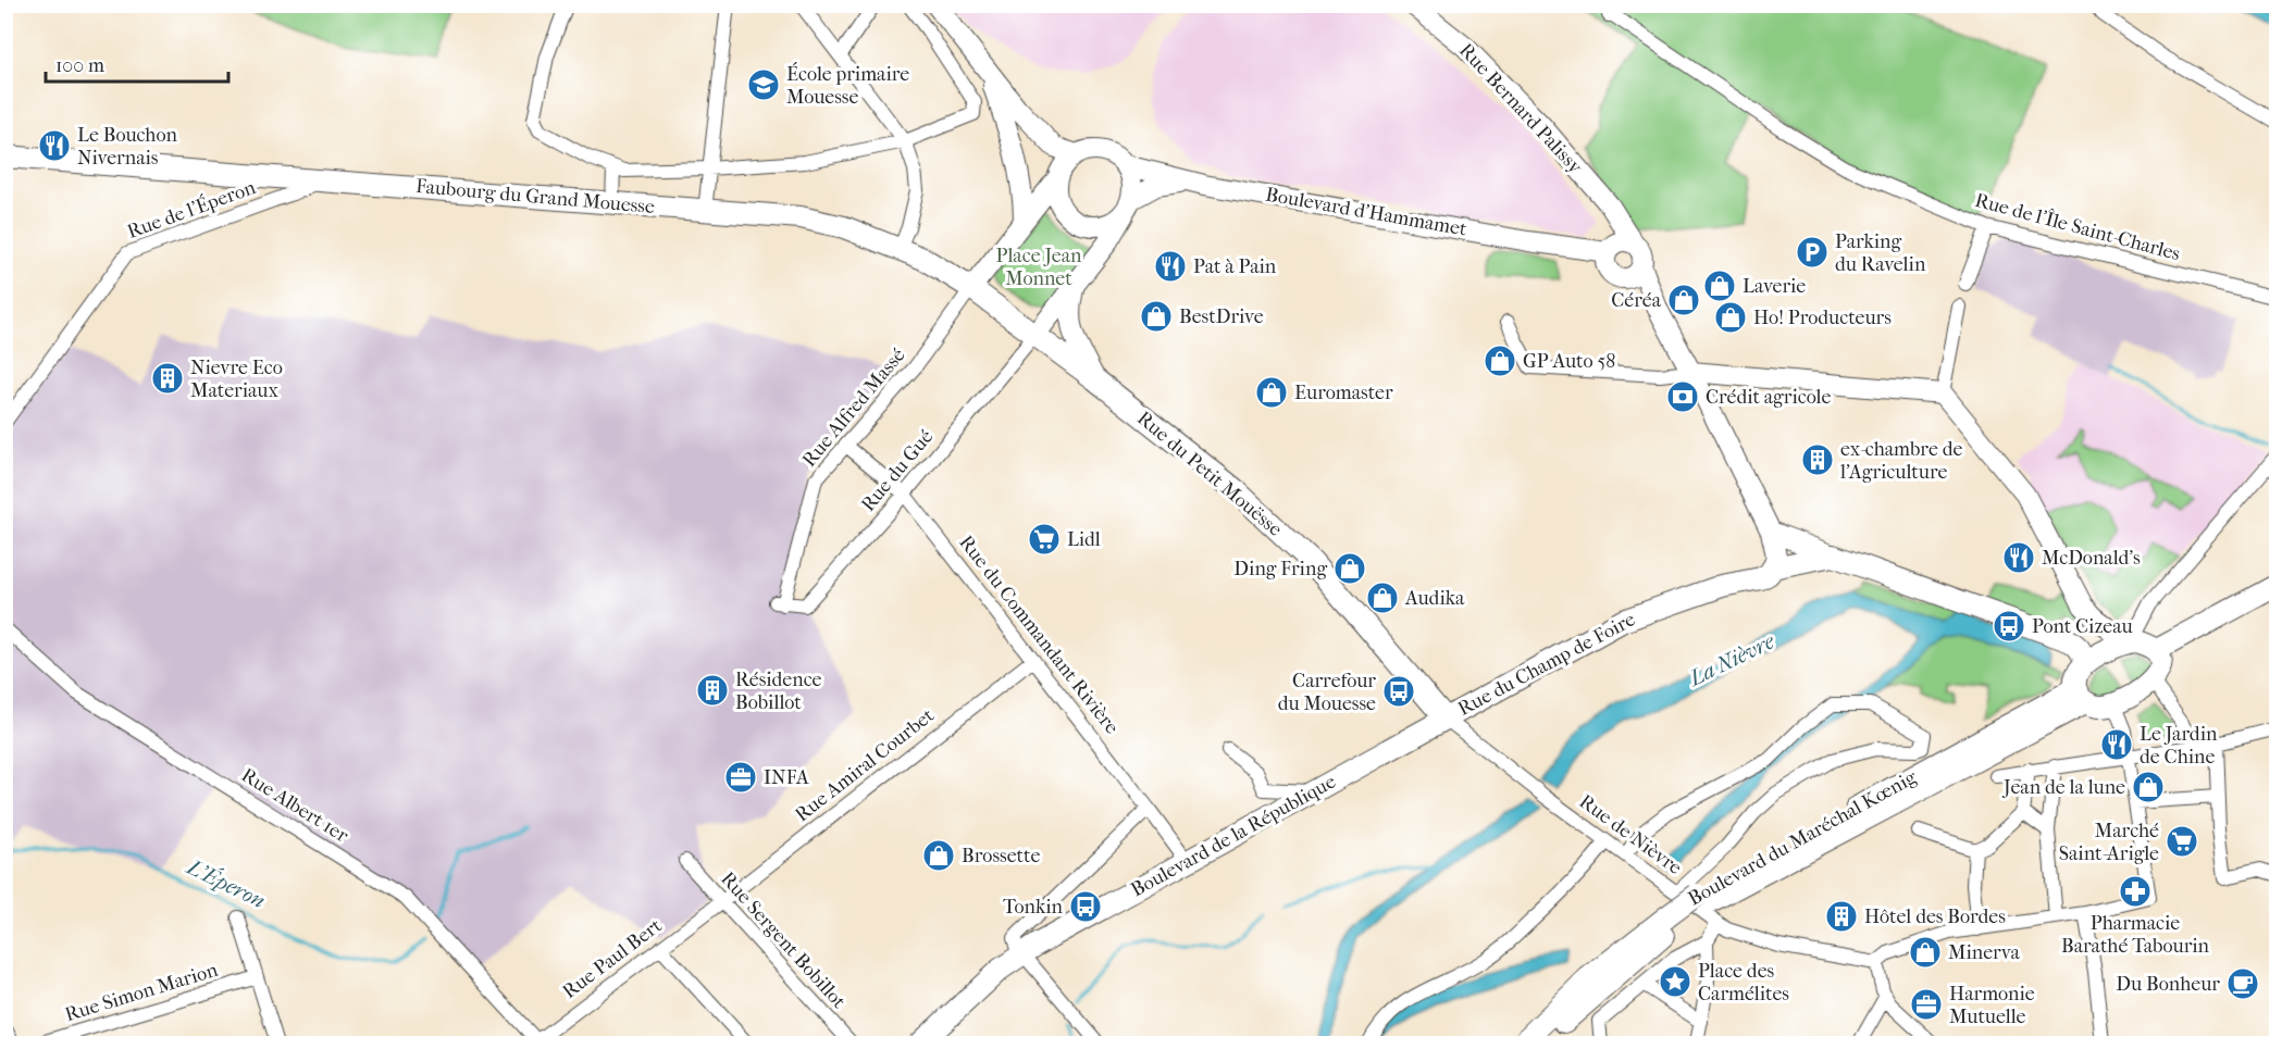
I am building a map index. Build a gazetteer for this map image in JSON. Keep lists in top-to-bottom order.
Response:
{
  "streets": {
    "main road": [
      "Rue Bernard Palissy",
      "Faubourg du Grand Mouesse",
      "Boulevard d'Hammamet",
      "Rue du Petit Mouësse",
      "Rue du Champ de Foire",
      "Boulevard de la République",
      "Boulevard du Maréchal Kœnig"
    ],
    "street": [
      "Rue de l'Éperon",
      "Rue de l'Île Saint-Charles",
      "Rue Alfred Massé",
      "Rue du Gué",
      "Rue du Commandant Rivière",
      "Rue Amiral Courbet",
      "Rue Albert 1er",
      "Rue de Nièvre",
      "Rue Sergent Bobillot",
      "Rue Paul Bert",
      "Rue Simon Marion"
    ]
  },
  "crossings": [
    ["Rue Bernard Palissy", "Boulevard d'Hammamet"],
    ["Faubourg du Grand Mouesse", "Rue de l'Éperon"],
    ["Faubourg du Grand Mouesse", "Rue Alfred Massé"],
    ["Faubourg du Grand Mouesse", "Rue du Gué"],
    ["Faubourg du Grand Mouesse", "Rue du Petit Mouësse"],
    ["Rue Alfred Massé", "Rue du Gué"],
    ["Rue Alfred Massé", "Rue du Commandant Rivière"],
    ["Rue du Gué", "Rue du Petit Mouësse"],
    ["Rue du Gué", "Rue du Commandant Rivière"],
    ["Rue du Petit Mouësse", "Rue du Champ de Foire"],
    ["Rue du Petit Mouësse", "Rue de Nièvre"],
    ["Rue du Petit Mouësse", "Boulevard de la République"],
    ["Rue du Commandant Rivière", "Rue Amiral Courbet"],
    ["Rue du Commandant Rivière", "Boulevard de la République"],
    ["Rue du Champ de Foire", "Rue de Nièvre"],
    ["Rue du Champ de Foire", "Boulevard de la République"],
    ["Rue Amiral Courbet", "Rue Sergent Bobillot"],
    ["Rue Amiral Courbet", "Rue Paul Bert"],
    ["Rue Albert 1er", "Rue Paul Bert"],
    ["Rue de Nièvre", "Boulevard de la République"],
    ["Rue de Nièvre", "Boulevard du Maréchal Kœnig"],
    ["Rue Sergent Bobillot", "Rue Paul Bert"]
  ],
  "water": ["La Nièvre", "L'Éperon"],
  "parks": ["Place Jean Monnet"],
  "places": {
    "school or university": ["École primaire Mouesse"],
    "restaurant": [
      "Le Bouchon Nivernais",
      "Pat à Pain",
      "McDonald's",
      "Le Jardin de Chine"
    ],
    "parking": ["Parking du Ravelin"],
    "shop": [
      "Laverie",
      "Céréa",
      "BestDrive",
      "Ho! Producteurs",
      "GP Auto 58",
      "Euromaster",
      "Ding Fring",
      "Audika",
      "Jean de la lune",
      "Brossette",
      "Minerva"
    ],
    "building": [
      "Nievre Eco Materiaux",
      "ex-chambre de l'Agriculture",
      "Résidence Bobillot",
      "Hôtel des Bordes"
    ],
    "bank": ["Crédit agricole"],
    "supermarket": ["Lidl", "Marché Saint-Arigle"],
    "bus stop": ["Pont Cizeau", "Carrefour du Mouesse", "Tonkin"],
    "office": ["INFA", "Harmonie Mutuelle"],
    "pharmacy": ["Pharmacie Barathé Tabourin"],
    "place": ["Place des Carmélites"],
    "cafe": ["Du Bonheur"]
  },
  "scale_bar": "100 m"
}
